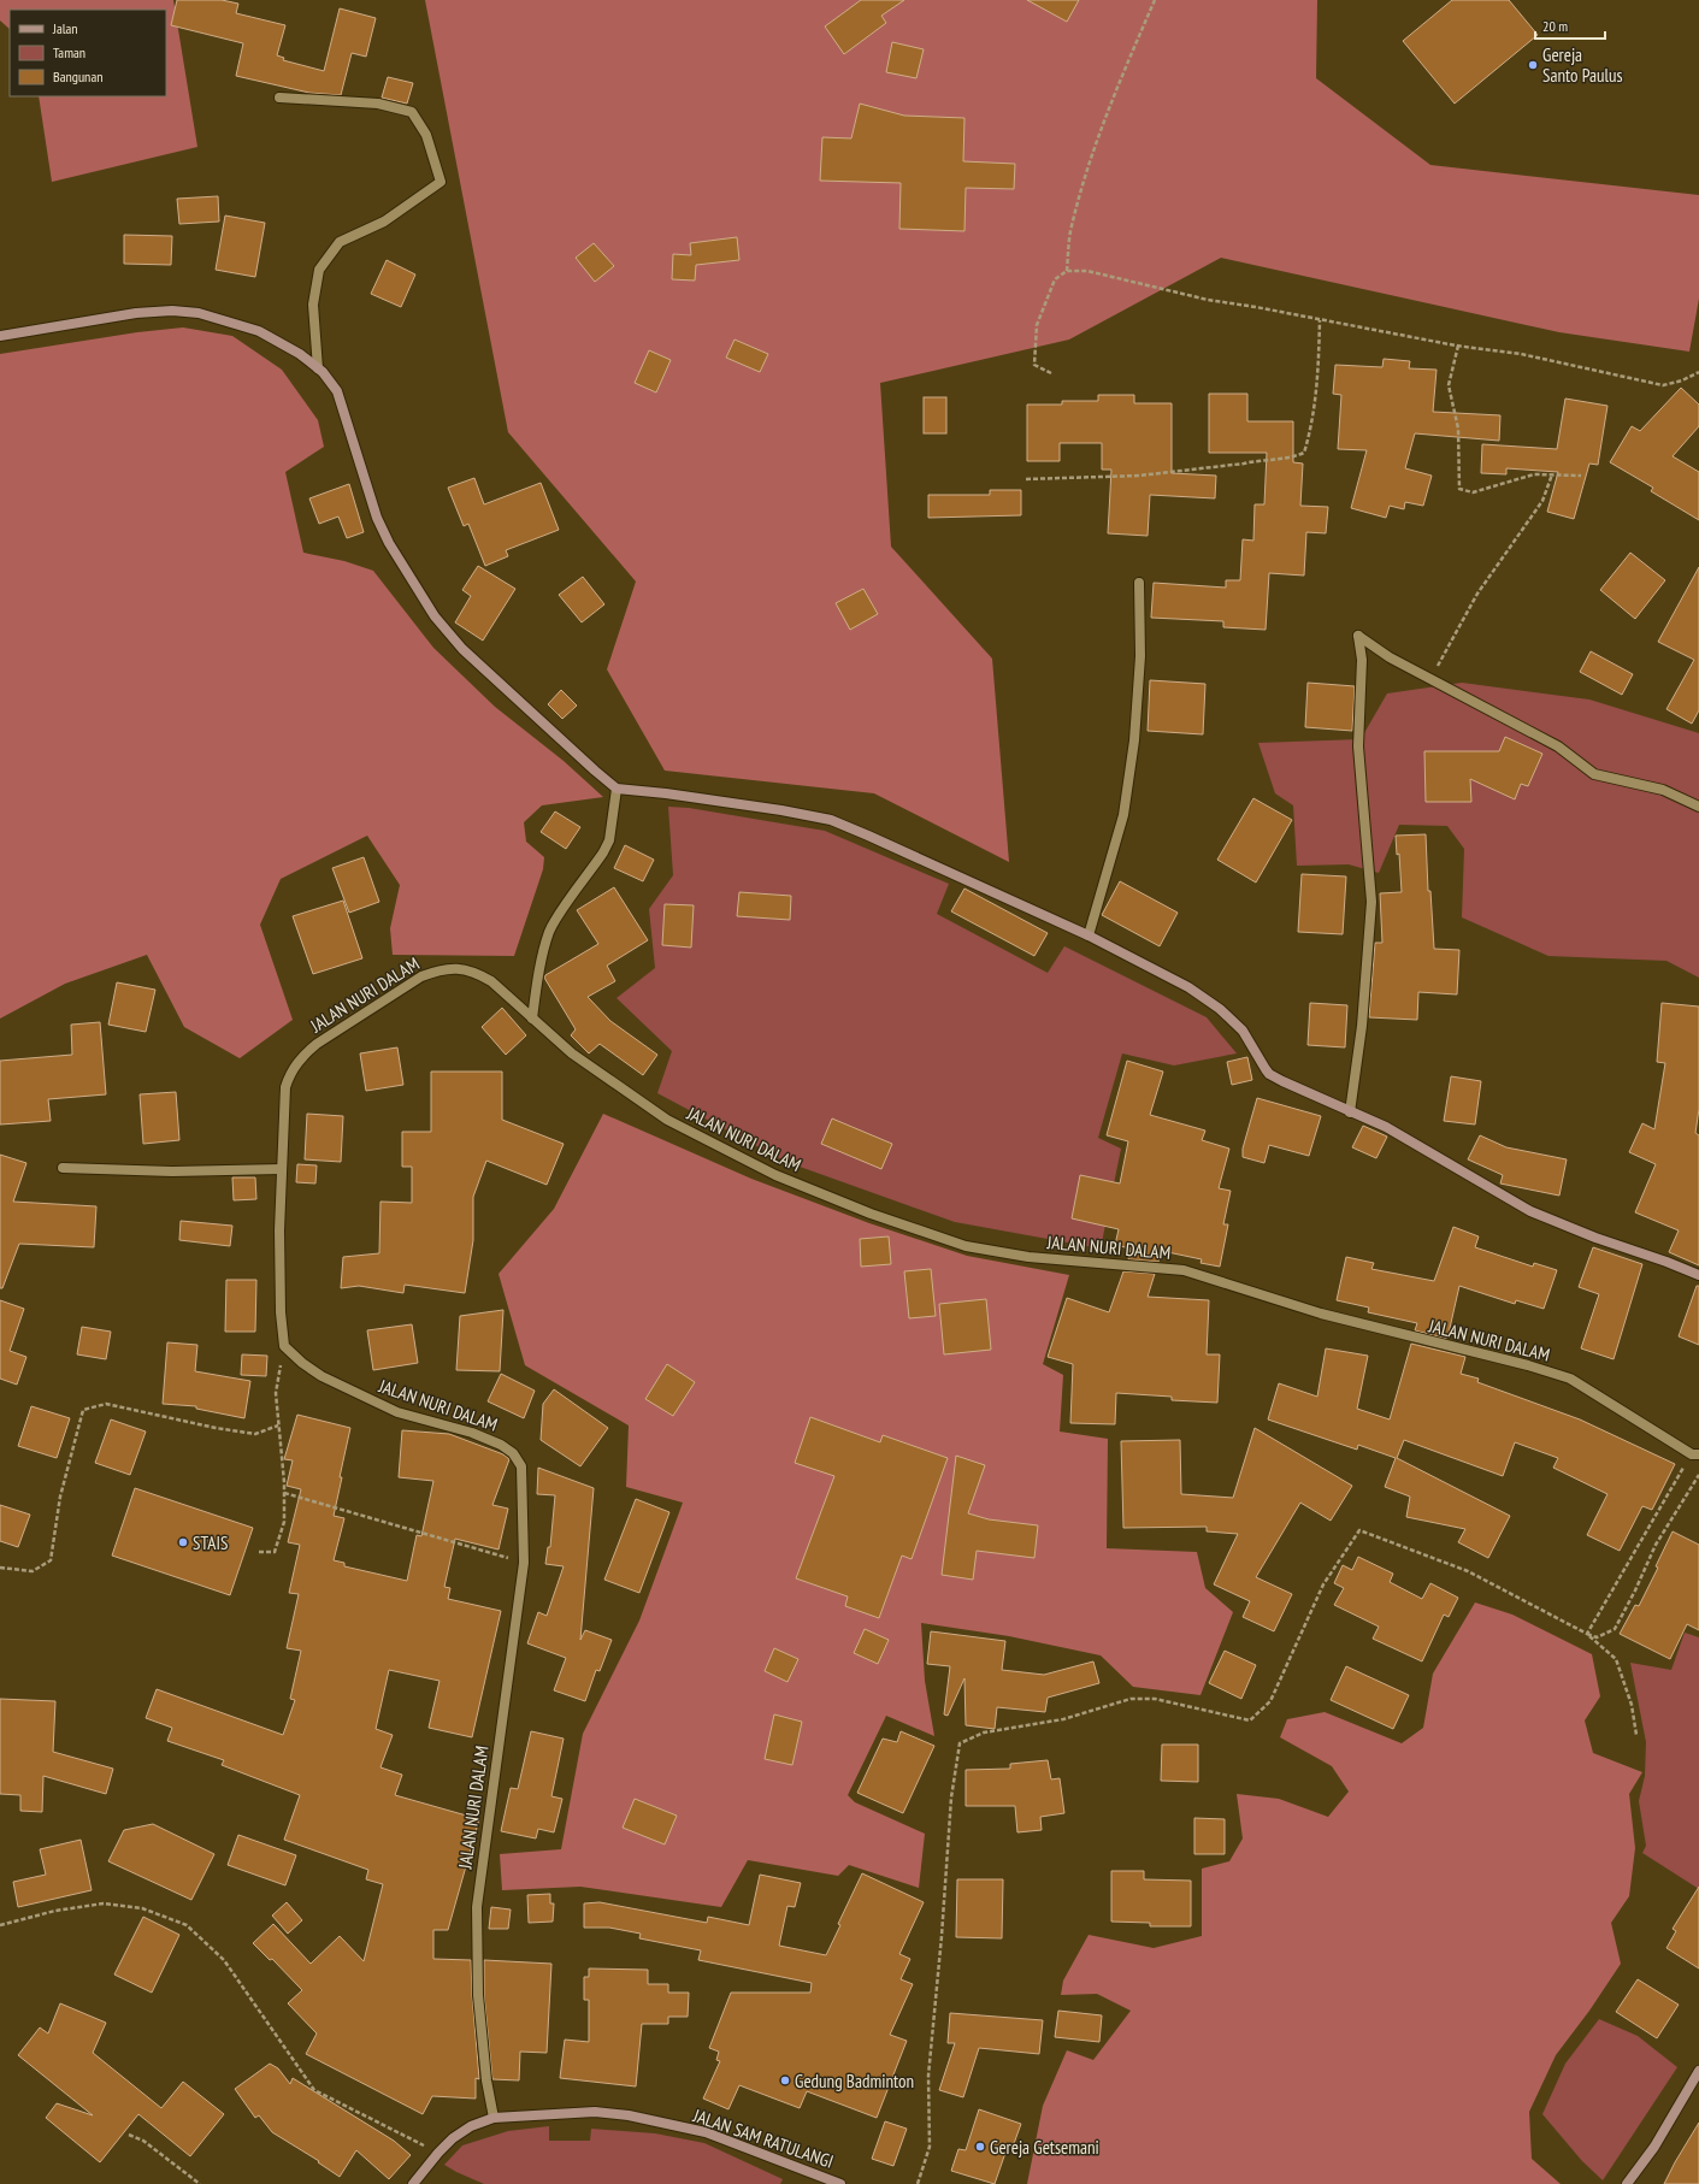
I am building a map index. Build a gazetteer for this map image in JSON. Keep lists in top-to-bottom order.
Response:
{
  "streets": {
    "main road": ["JALAN SAM RATULANGI"],
    "street": ["JALAN NURI DALAM"]
  },
  "crossings": [
    ["JALAN NURI DALAM", "JALAN SAM RATULANGI"]
  ],
  "places": [
    "Gereja Santo Paulus",
    "STAIS",
    "Gedung Badminton",
    "Gereja Getsemani"
  ],
  "legend": ["Jalan", "Taman", "Bangunan"],
  "scale_bar": "20 m"
}
